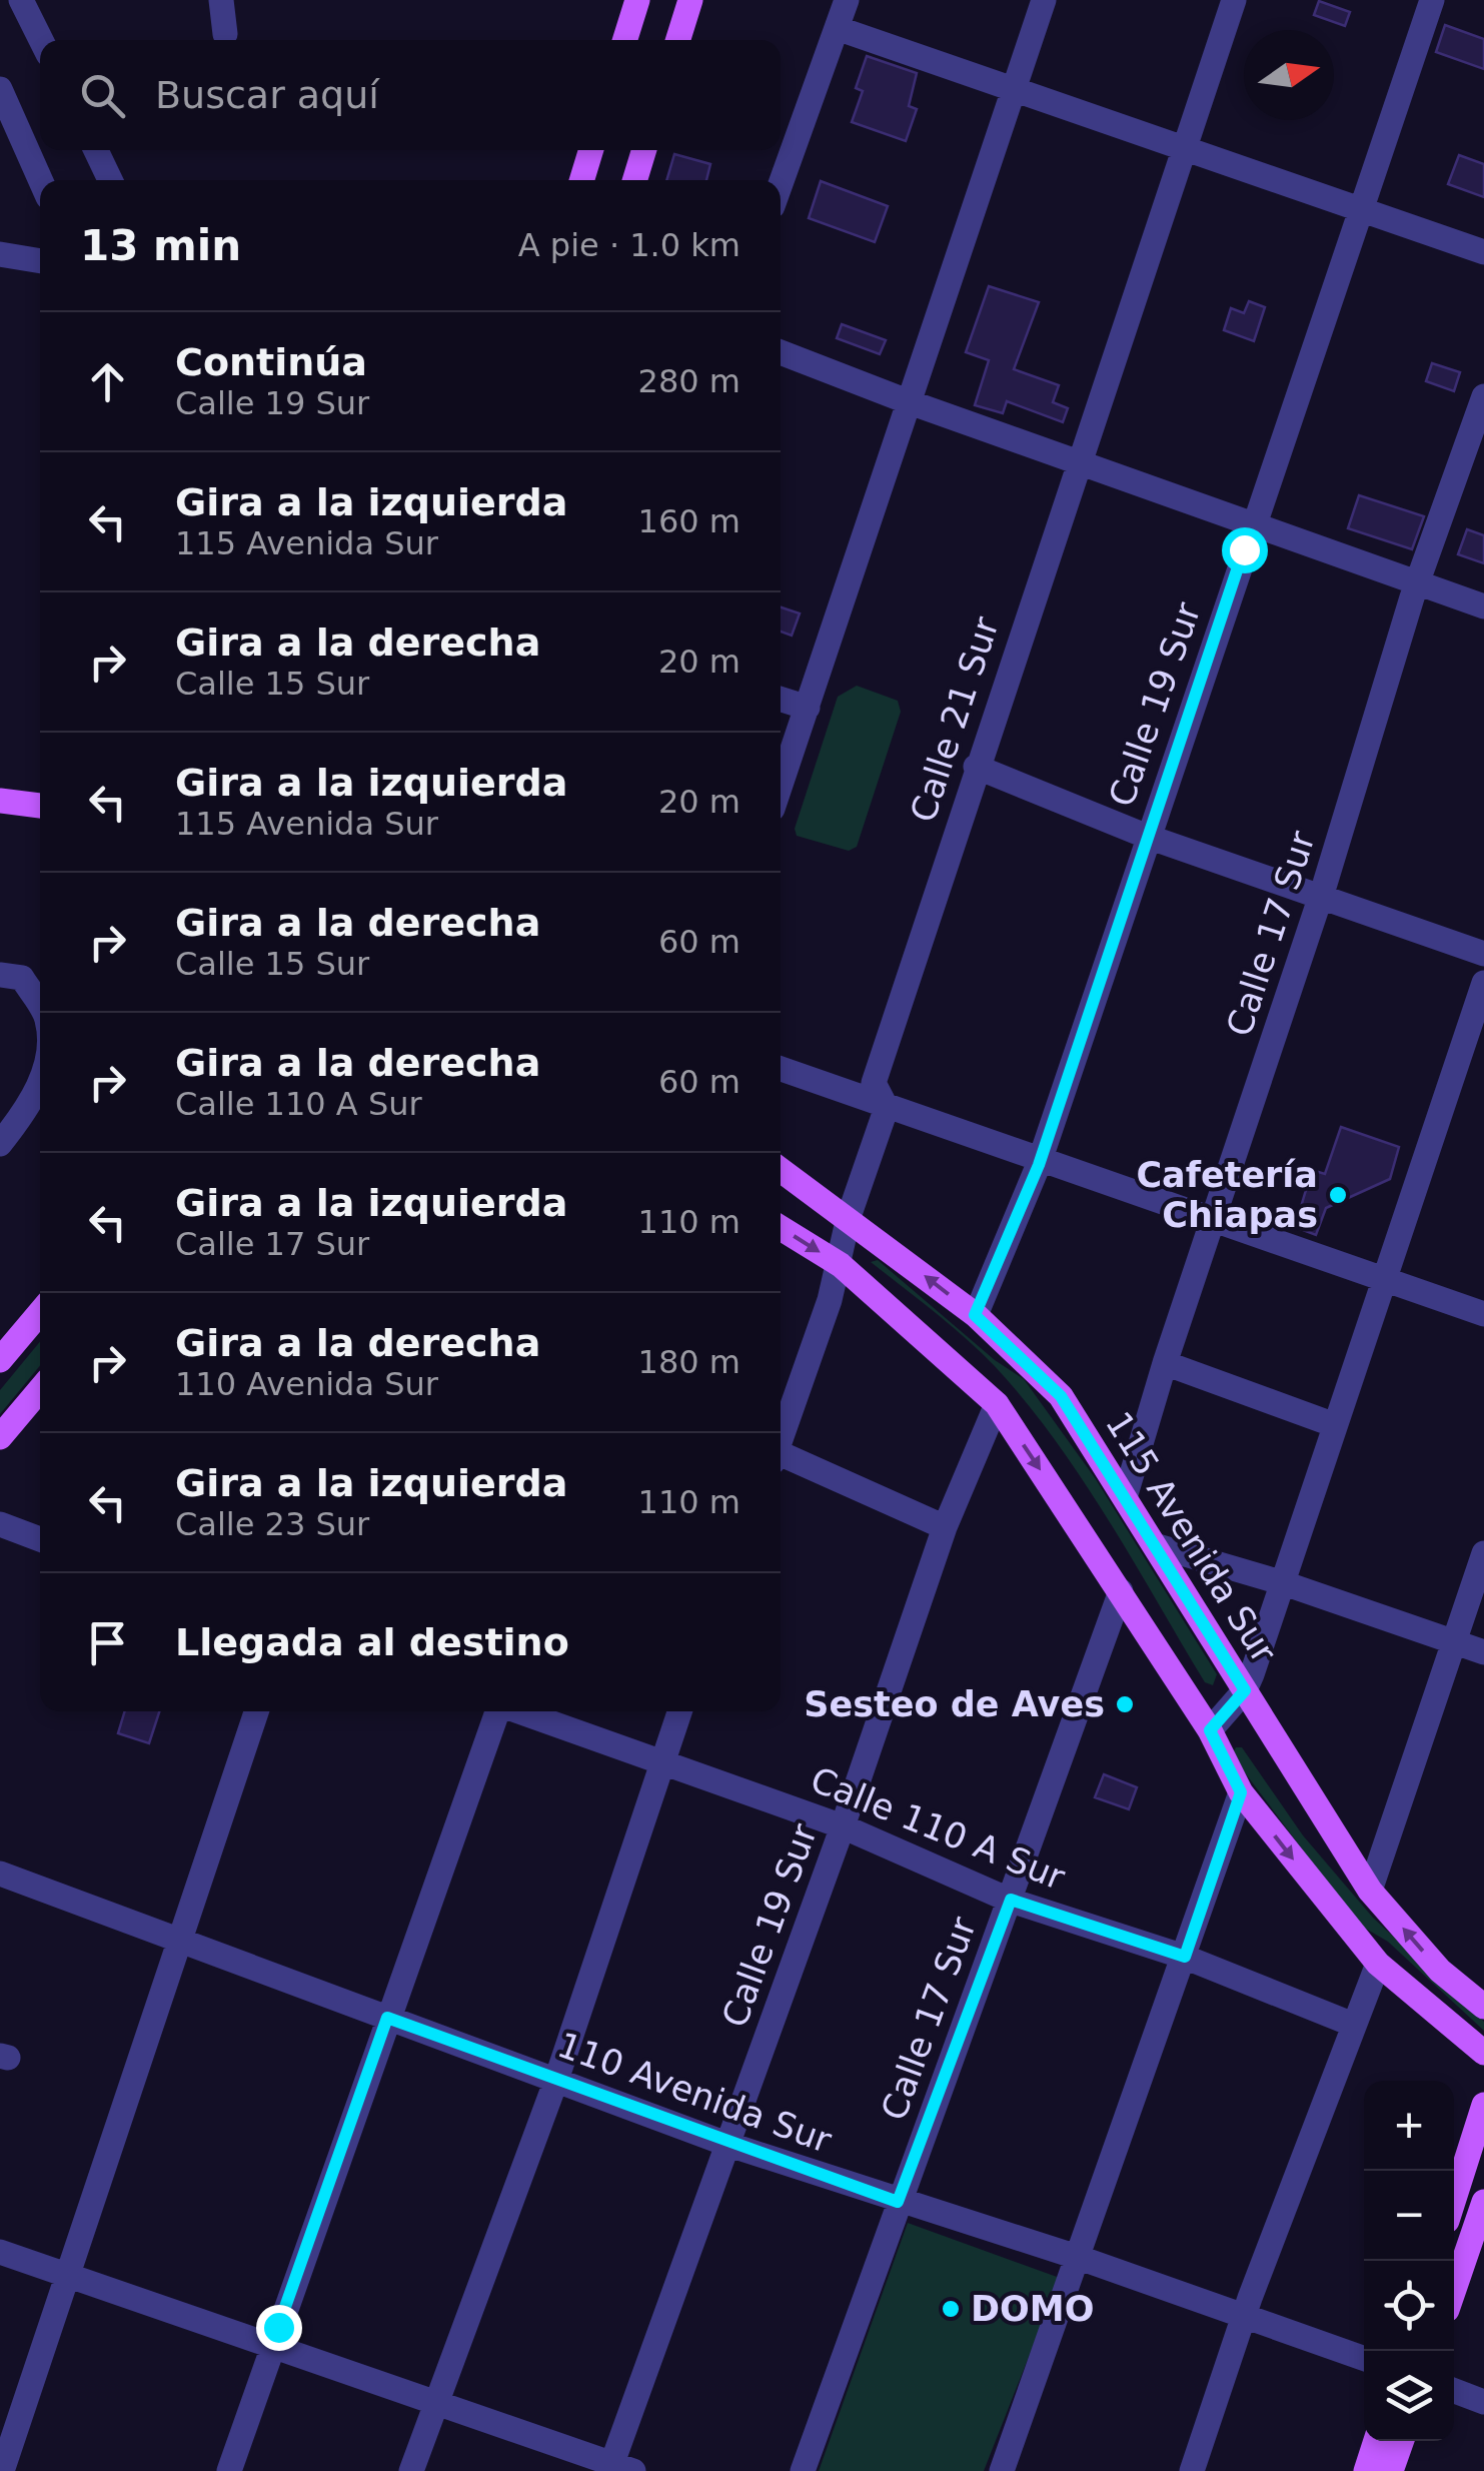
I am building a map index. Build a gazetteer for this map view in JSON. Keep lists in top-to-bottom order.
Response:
{
  "streets": {
    "main road": ["115 Avenida Sur"],
    "street": [
      "Calle 19 Sur",
      "Calle 21 Sur",
      "Calle 17 Sur",
      "Calle 110 A Sur",
      "110 Avenida Sur"
    ]
  },
  "crossings": [
    ["Calle 19 Sur", "115 Avenida Sur"],
    ["Calle 19 Sur", "Calle 110 A Sur"],
    ["Calle 19 Sur", "110 Avenida Sur"],
    ["Calle 21 Sur", "115 Avenida Sur"],
    ["Calle 17 Sur", "115 Avenida Sur"],
    ["Calle 17 Sur", "Calle 110 A Sur"],
    ["Calle 17 Sur", "110 Avenida Sur"]
  ],
  "places": ["Cafetería Chiapas", "Sesteo de Aves", "DOMO"],
  "north": "right",
  "page": {
    "search": "Buscar aquí",
    "heading": ["13 min", "A pie · 1.0 km"],
    "list": [
      ["Continúa", "Calle 19 Sur", "280 m"],
      ["Gira a la izquierda", "115 Avenida Sur", "160 m"],
      ["Gira a la derecha", "Calle 15 Sur", "20 m"],
      ["Gira a la izquierda", "115 Avenida Sur", "20 m"],
      ["Gira a la derecha", "Calle 15 Sur", "60 m"],
      ["Gira a la derecha", "Calle 110 A Sur", "60 m"],
      ["Gira a la izquierda", "Calle 17 Sur", "110 m"],
      ["Gira a la derecha", "110 Avenida Sur", "180 m"],
      ["Gira a la izquierda", "Calle 23 Sur", "110 m"],
      "Llegada al destino"
    ],
    "map_buttons": ["+", "−"]
  }
}
